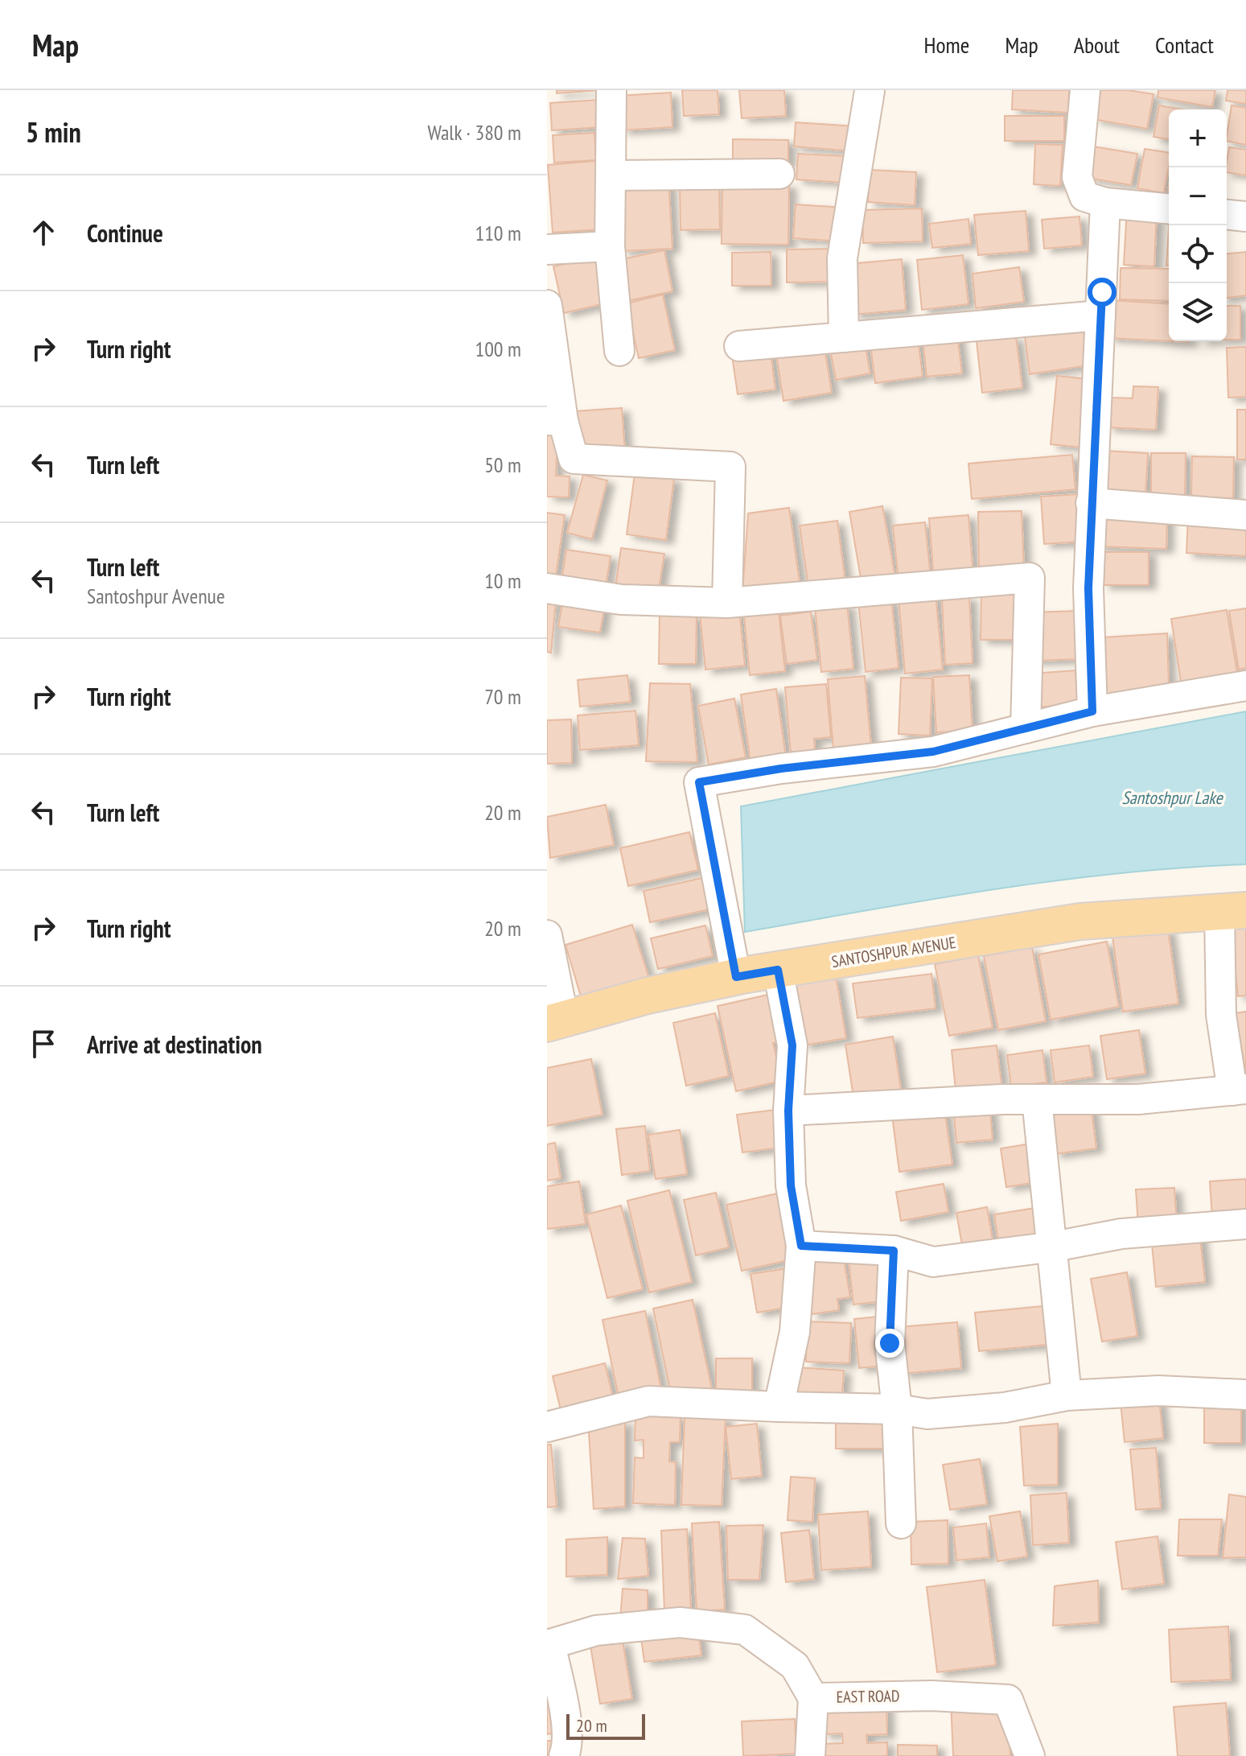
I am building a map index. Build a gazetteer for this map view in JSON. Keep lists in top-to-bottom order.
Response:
{
  "streets": {
    "main road": ["SANTOSHPUR AVENUE"],
    "street": ["EAST ROAD"]
  },
  "water": ["Santoshpur Lake"],
  "scale_bar": "20 m",
  "page": {
    "header": "Map",
    "nav": [
      "Home",
      "Map",
      "About",
      "Contact"
    ],
    "heading": ["5 min", "Walk · 380 m"],
    "map_buttons": ["+", "−"],
    "list": [
      ["Continue", "110 m"],
      ["Turn right", "100 m"],
      ["Turn left", "50 m"],
      ["Turn left", "Santoshpur Avenue", "10 m"],
      ["Turn right", "70 m"],
      ["Turn left", "20 m"],
      ["Turn right", "20 m"],
      "Arrive at destination"
    ],
    "scale": "20 m"
  }
}
